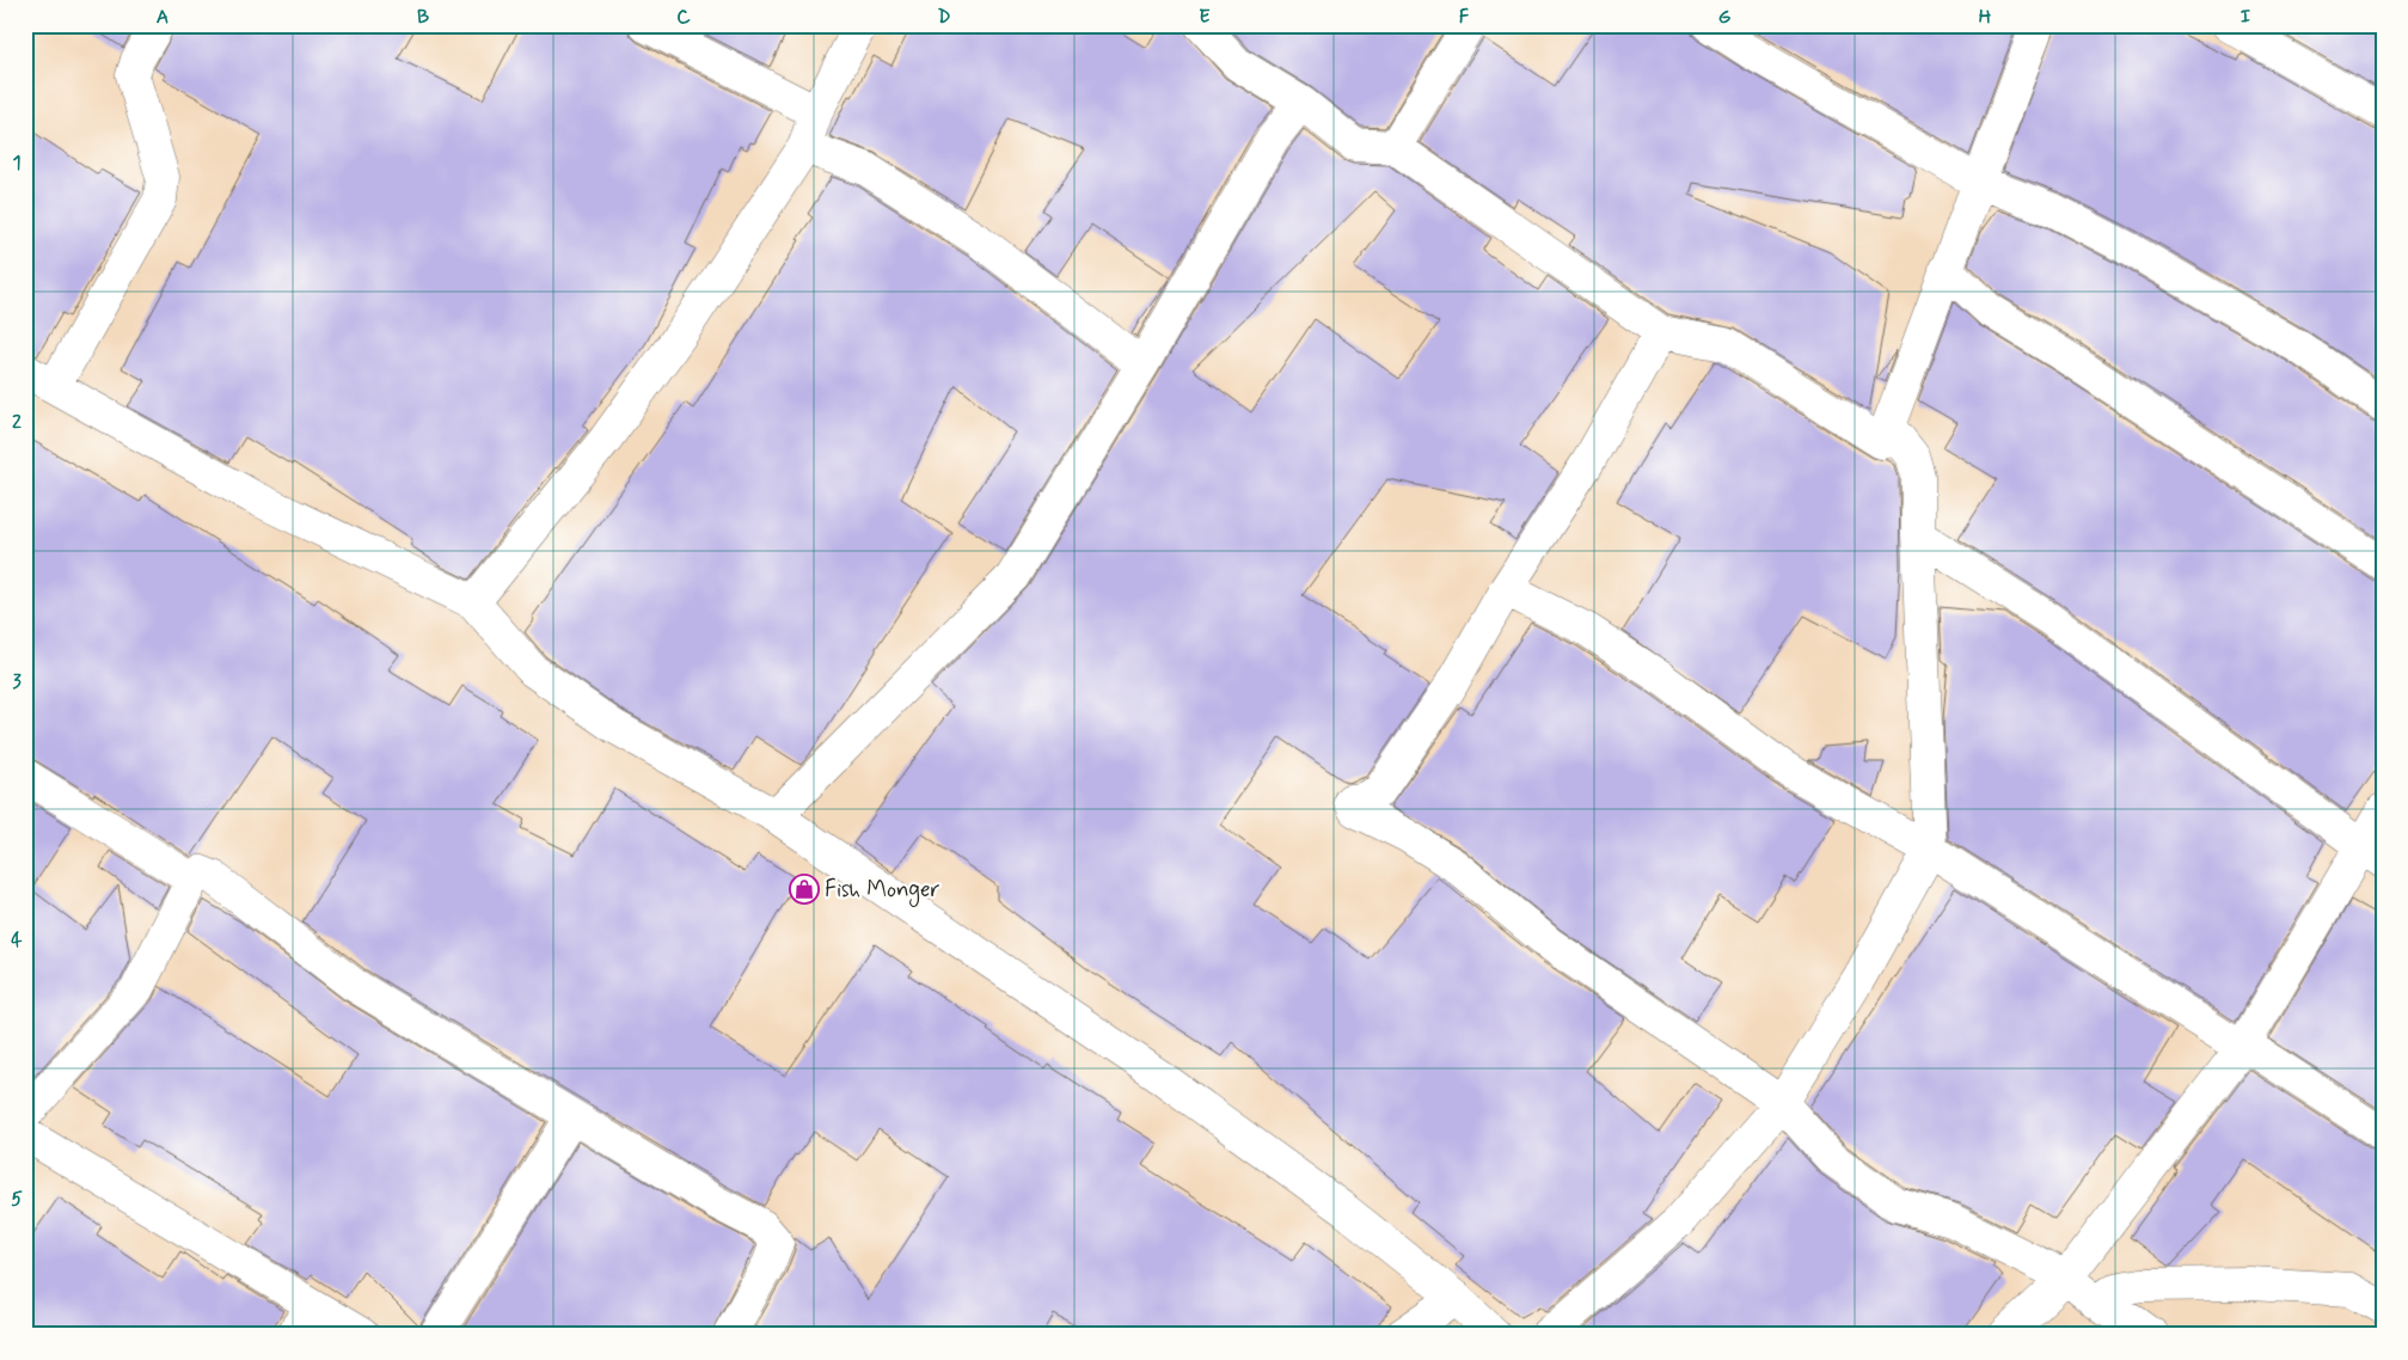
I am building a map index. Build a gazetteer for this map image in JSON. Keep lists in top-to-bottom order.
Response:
{
  "places": {
    "shop": ["Fish Monger"]
  },
  "grid": {
    "columns": [
      "A",
      "B",
      "C",
      "D",
      "E",
      "F",
      "G",
      "H",
      "I"
    ],
    "rows": [
      "1",
      "2",
      "3",
      "4",
      "5"
    ]
  }
}
